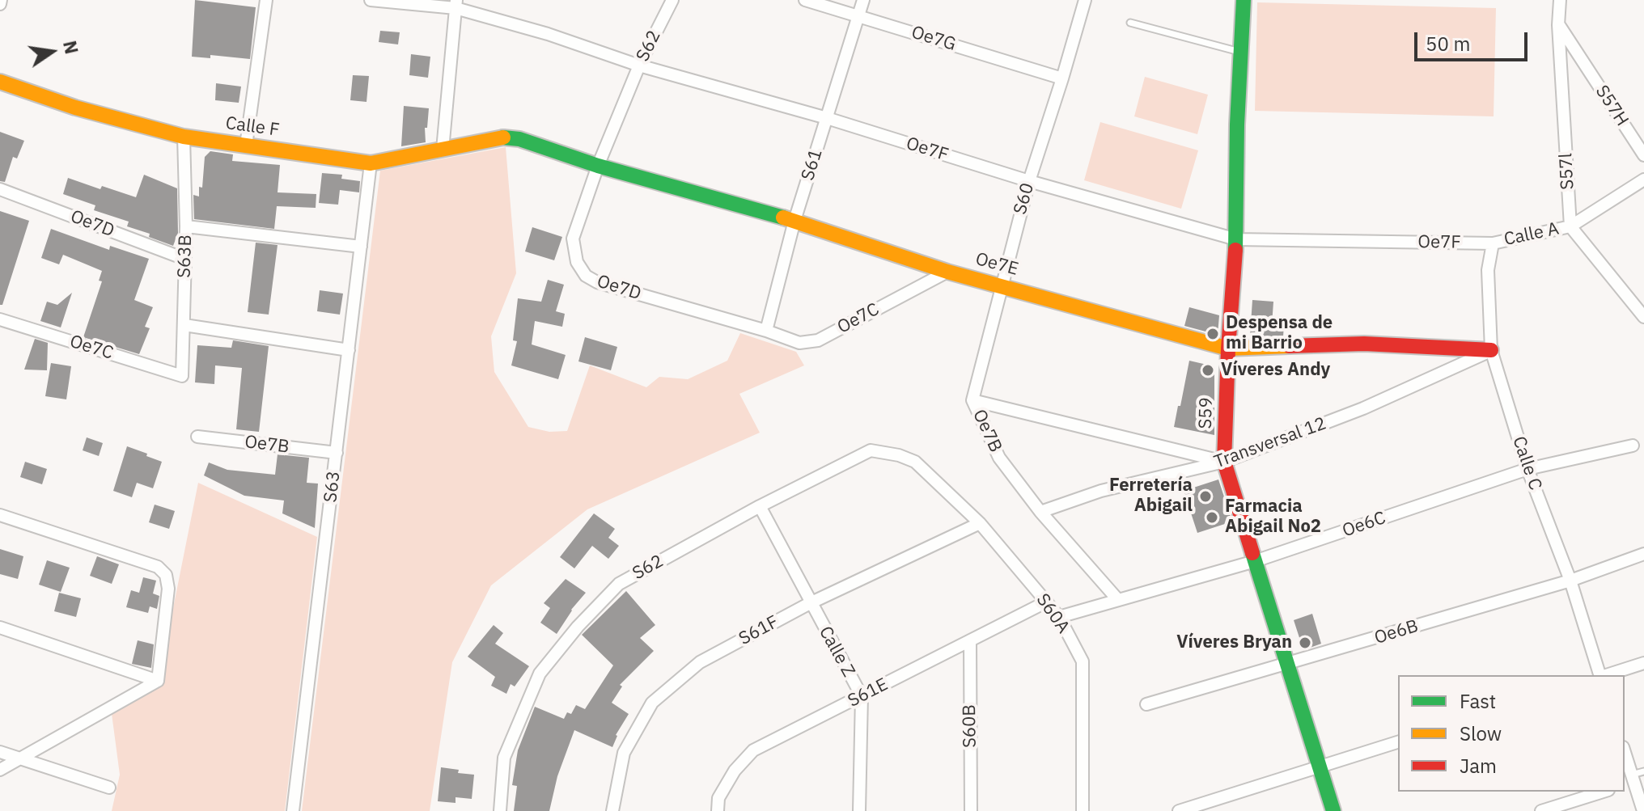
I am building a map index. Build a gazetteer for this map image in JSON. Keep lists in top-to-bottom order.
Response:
{
  "streets": {
    "street": [
      "Oe7G",
      "S62",
      "S57H",
      "Calle F",
      "Oe7F",
      "S61",
      "S57l",
      "S60",
      "Oe7D",
      "Calle A",
      "S63B",
      "Oe7E",
      "Oe7C",
      "S59",
      "Oe7B",
      "Transversal 12",
      "Calle C",
      "S63",
      "Oe6C",
      "S60A",
      "S61F",
      "Oe6B",
      "Calle Z",
      "S61E",
      "S60B"
    ]
  },
  "crossings": [
    ["Oe7G", "S61"],
    ["Oe7G", "S60"],
    ["S62", "Oe7F"],
    ["S62", "Oe7D"],
    ["S62", "Oe7E"],
    ["S62", "S60A"],
    ["S62", "Calle Z"],
    ["S57H", "S57l"],
    ["Calle F", "S63B"],
    ["Calle F", "Oe7E"],
    ["Calle F", "S63"],
    ["Oe7F", "S61"],
    ["Oe7F", "S60"],
    ["Oe7F", "Calle A"],
    ["Oe7F", "S59"],
    ["Oe7F", "Calle C"],
    ["S61", "Oe7D"],
    ["S61", "Oe7E"],
    ["S61", "Oe7C"],
    ["S57l", "Calle A"],
    ["S60", "Oe7E"],
    ["S60", "Oe7B"],
    ["Oe7D", "S63B"],
    ["Oe7D", "Oe7E"],
    ["Oe7D", "Oe7C"],
    ["Calle A", "Calle C"],
    ["S63B", "Oe7C"],
    ["Oe7E", "Oe7C"],
    ["Oe7E", "S59"],
    ["Oe7E", "Transversal 12"],
    ["Oe7E", "Calle C"],
    ["S59", "Oe7B"],
    ["S59", "Transversal 12"],
    ["S59", "Oe6C"],
    ["S59", "Oe6B"],
    ["Oe7B", "Transversal 12"],
    ["Oe7B", "S63"],
    ["Oe7B", "Oe6C"],
    ["Transversal 12", "Calle C"],
    ["Calle C", "Oe6C"],
    ["Calle C", "Oe6B"],
    ["Oe6C", "S60A"],
    ["S60A", "S61F"],
    ["S60A", "S61E"],
    ["S61F", "Calle Z"],
    ["Calle Z", "S61E"],
    ["S61E", "S60B"]
  ],
  "places": [
    "Despensa de mi Barrio",
    "Víveres Andy",
    "Ferretería Abigail",
    "Farmacia Abigail No2",
    "Víveres Bryan"
  ],
  "legend": ["Fast", "Slow", "Jam"],
  "scale_bar": "50 m",
  "north": "right"
}
